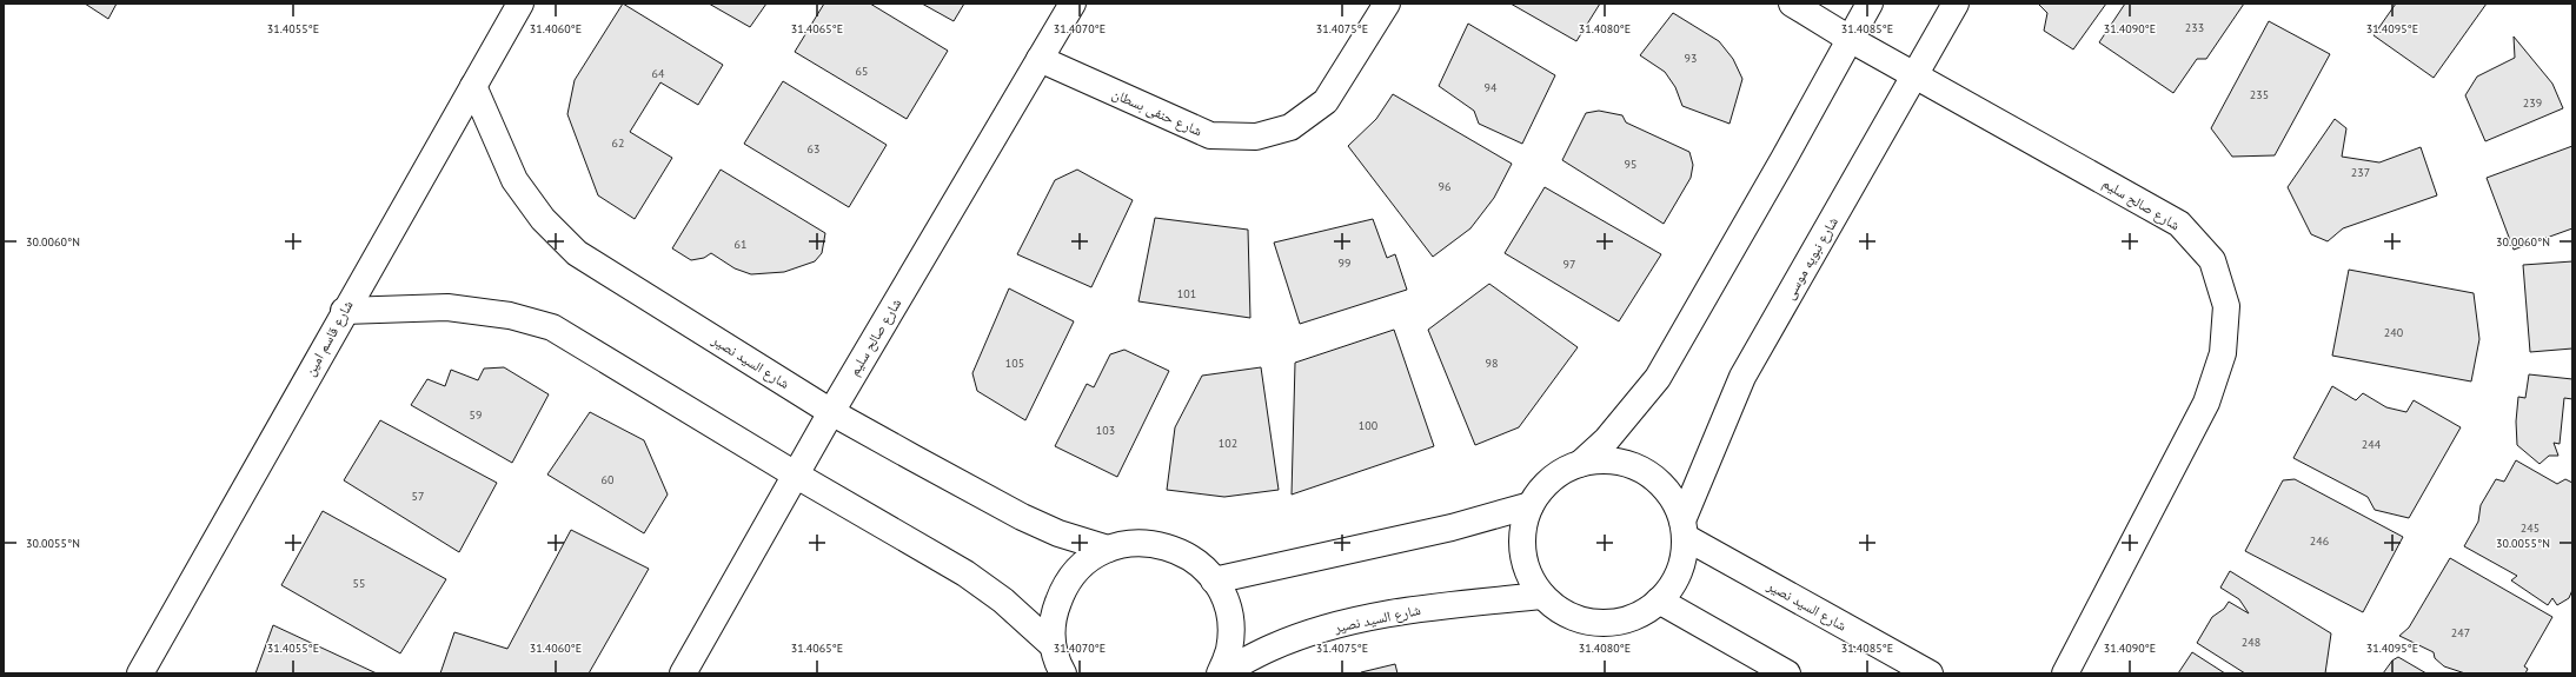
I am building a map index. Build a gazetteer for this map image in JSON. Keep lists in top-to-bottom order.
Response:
{
  "streets": {
    "street": [
      "شارع حنفى بسطان",
      "شارع صالح سليم",
      "شارع نبويه موسى",
      "شارع قاسم امين",
      "شارع السيد نصير"
    ]
  },
  "crossings": [
    ["شارع حنفى بسطان", "شارع صالح سليم"],
    ["شارع صالح سليم", "شارع نبويه موسى"],
    ["شارع صالح سليم", "شارع السيد نصير"],
    ["شارع نبويه موسى", "شارع السيد نصير"],
    ["شارع قاسم امين", "شارع السيد نصير"]
  ],
  "house_numbers": [
    "233",
    "93",
    "65",
    "64",
    "94",
    "235",
    "239",
    "62",
    "63",
    "95",
    "237",
    "96",
    "61",
    "99",
    "97",
    "101",
    "240",
    "105",
    "98",
    "59",
    "100",
    "103",
    "102",
    "244",
    "60",
    "57",
    "245",
    "246",
    "55",
    "247",
    "248"
  ],
  "coordinates": [
    "31.4055°E",
    "31.4060°E",
    "31.4065°E",
    "31.4070°E",
    "31.4075°E",
    "31.4080°E",
    "31.4085°E",
    "31.4090°E",
    "31.4095°E",
    "30.0060°N",
    "30.0055°N"
  ]
}
